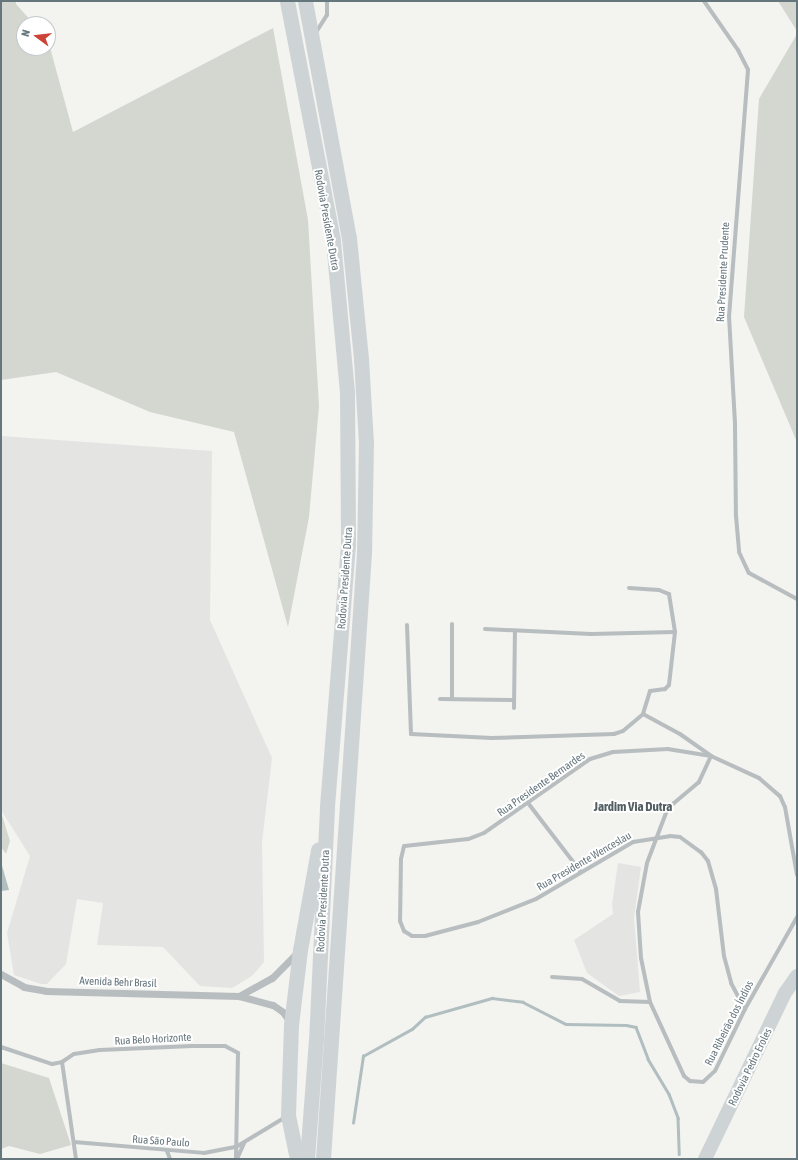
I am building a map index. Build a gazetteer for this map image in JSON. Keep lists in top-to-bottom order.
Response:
{
  "streets": {
    "highway": ["Rodovia Presidente Dutra", "Rodovia Pedro Eroles"],
    "street": [
      "Rua Presidente Prudente",
      "Rua Presidente Bernardes",
      "Rua Presidente Wenceslau",
      "Avenida Behr Brasil",
      "Rua Ribeirão dos Índios",
      "Rua Belo Horizonte",
      "Rua São Paulo"
    ]
  },
  "crossings": [
    ["Rua Presidente Bernardes", "Rua Presidente Wenceslau"],
    ["Rua Presidente Bernardes", "Rua Ribeirão dos Índios"],
    ["Rua Presidente Wenceslau", "Rua Ribeirão dos Índios"],
    ["Rua Belo Horizonte", "Rua São Paulo"]
  ],
  "districts": ["Jardim Via Dutra"],
  "north": "left"
}
